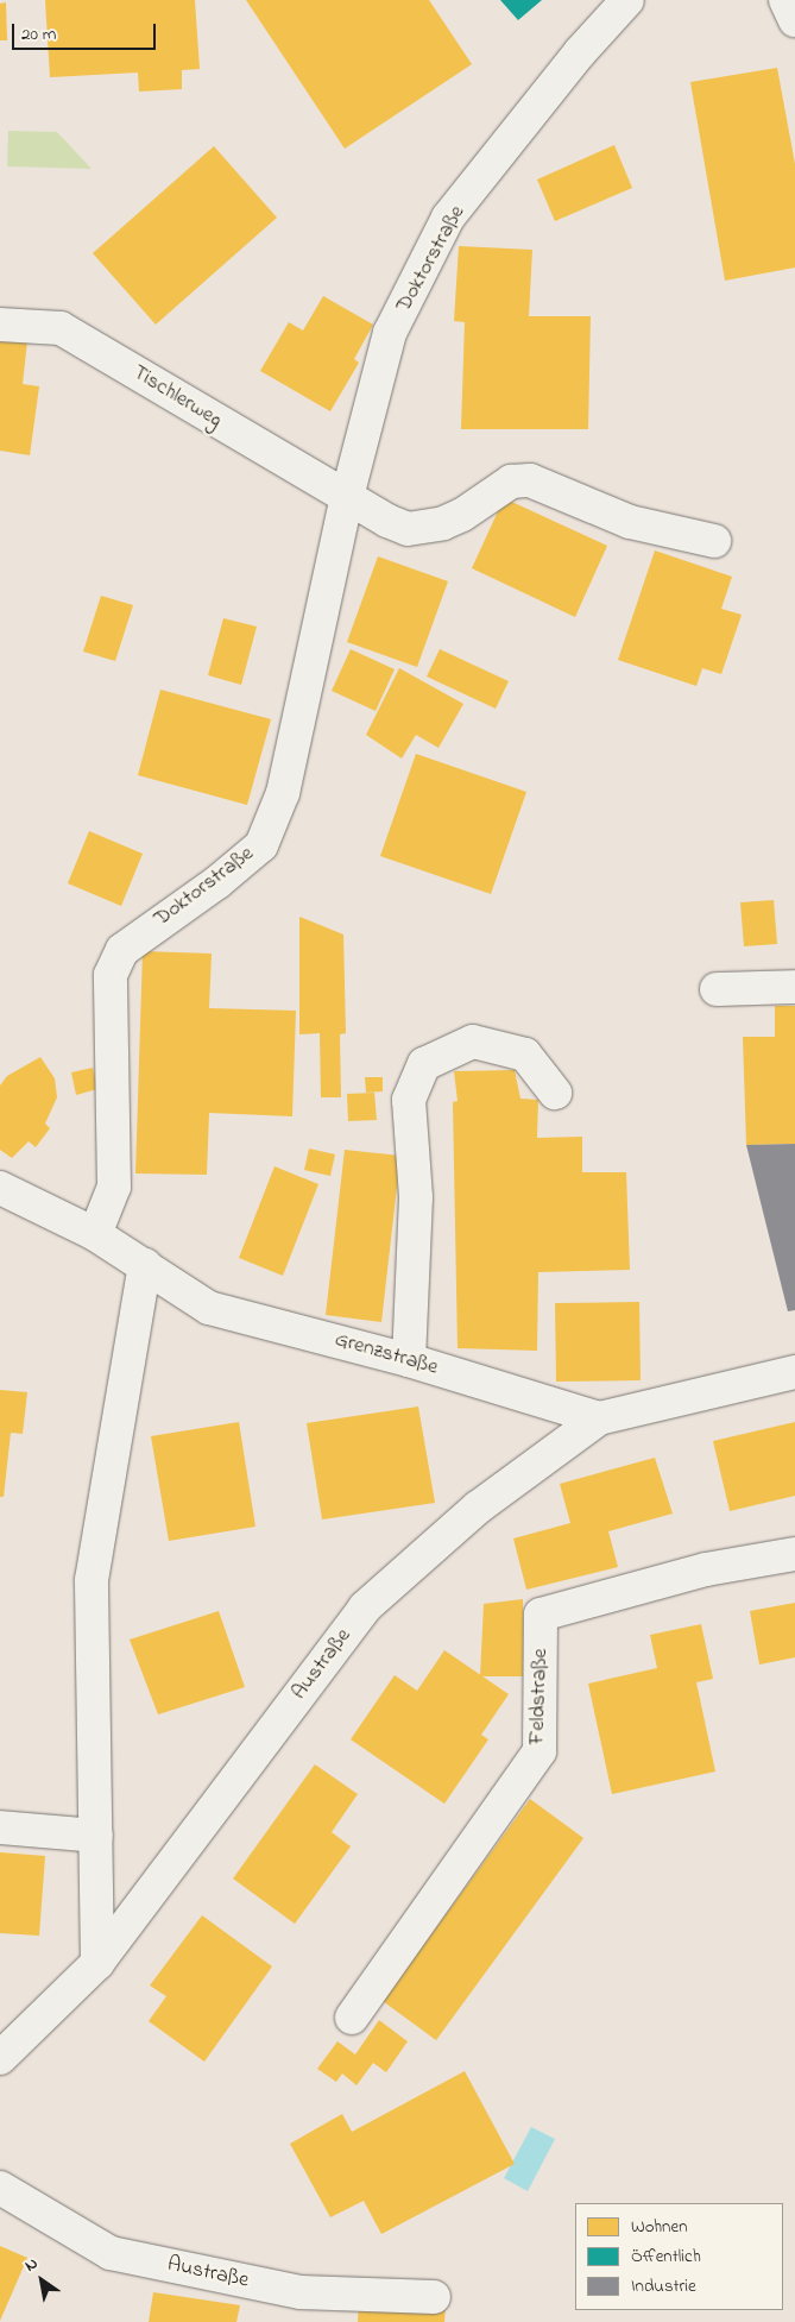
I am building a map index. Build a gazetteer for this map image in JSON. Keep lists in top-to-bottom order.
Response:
{
  "streets": {
    "street": [
      "Doktorstraße",
      "Tischlerweg",
      "Grenzstraße",
      "Austraße",
      "Feldstraße"
    ]
  },
  "crossings": [
    ["Doktorstraße", "Tischlerweg"],
    ["Doktorstraße", "Grenzstraße"],
    ["Grenzstraße", "Austraße"]
  ],
  "legend": ["Wohnen", "Öffentlich", "Industrie"],
  "scale_bar": "20 m",
  "north": "top left"
}
